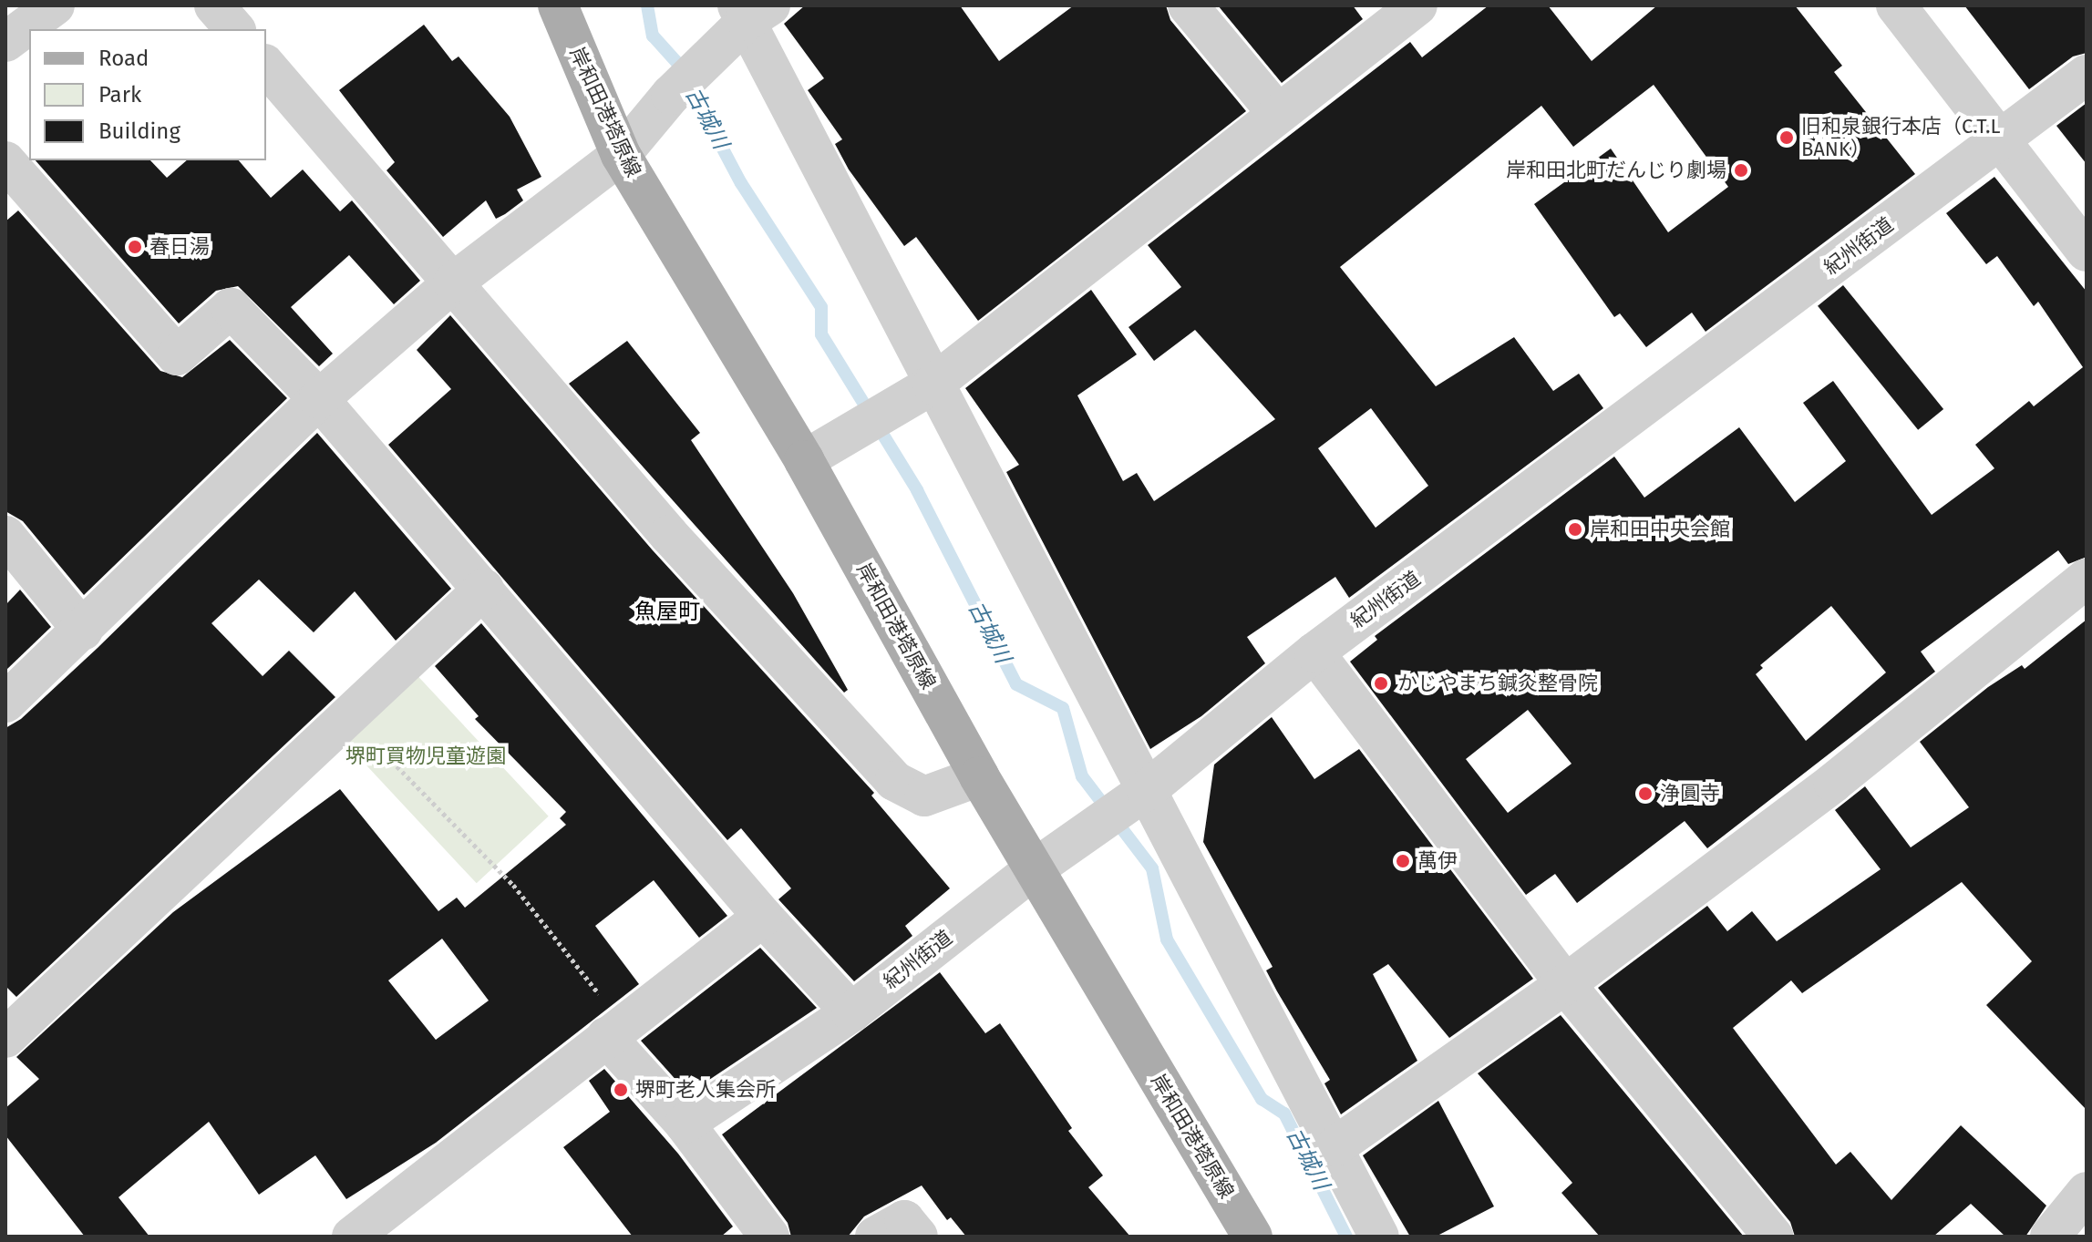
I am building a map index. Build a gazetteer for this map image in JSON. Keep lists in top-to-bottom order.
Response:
{
  "streets": {
    "main road": ["岸和田港塔原線"],
    "street": ["紀州街道"]
  },
  "crossings": [
    ["岸和田港塔原線", "紀州街道"]
  ],
  "districts": ["魚屋町"],
  "water": ["古城川"],
  "parks": ["堺町買物児童遊園"],
  "places": [
    "旧和泉銀行本店（C.T.L BANK）",
    "岸和田北町だんじり劇場",
    "春日湯",
    "岸和田中央会館",
    "かじやまち鍼灸整骨院",
    "浄圓寺",
    "萬伊",
    "堺町老人集会所"
  ],
  "legend": ["Road", "Park", "Building"]
}
